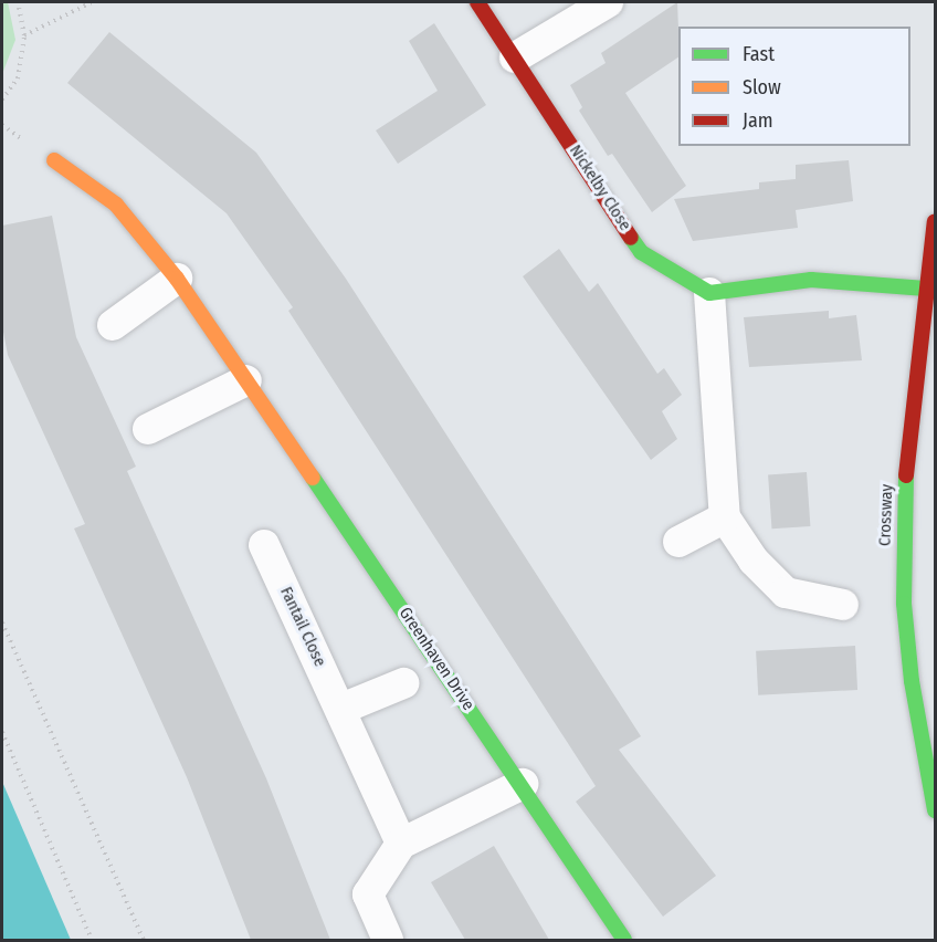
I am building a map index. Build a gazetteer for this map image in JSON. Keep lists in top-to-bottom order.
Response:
{
  "streets": {
    "street": [
      "Nickelby Close",
      "Crossway",
      "Fantail Close",
      "Greenhaven Drive"
    ]
  },
  "legend": ["Fast", "Slow", "Jam"]
}
